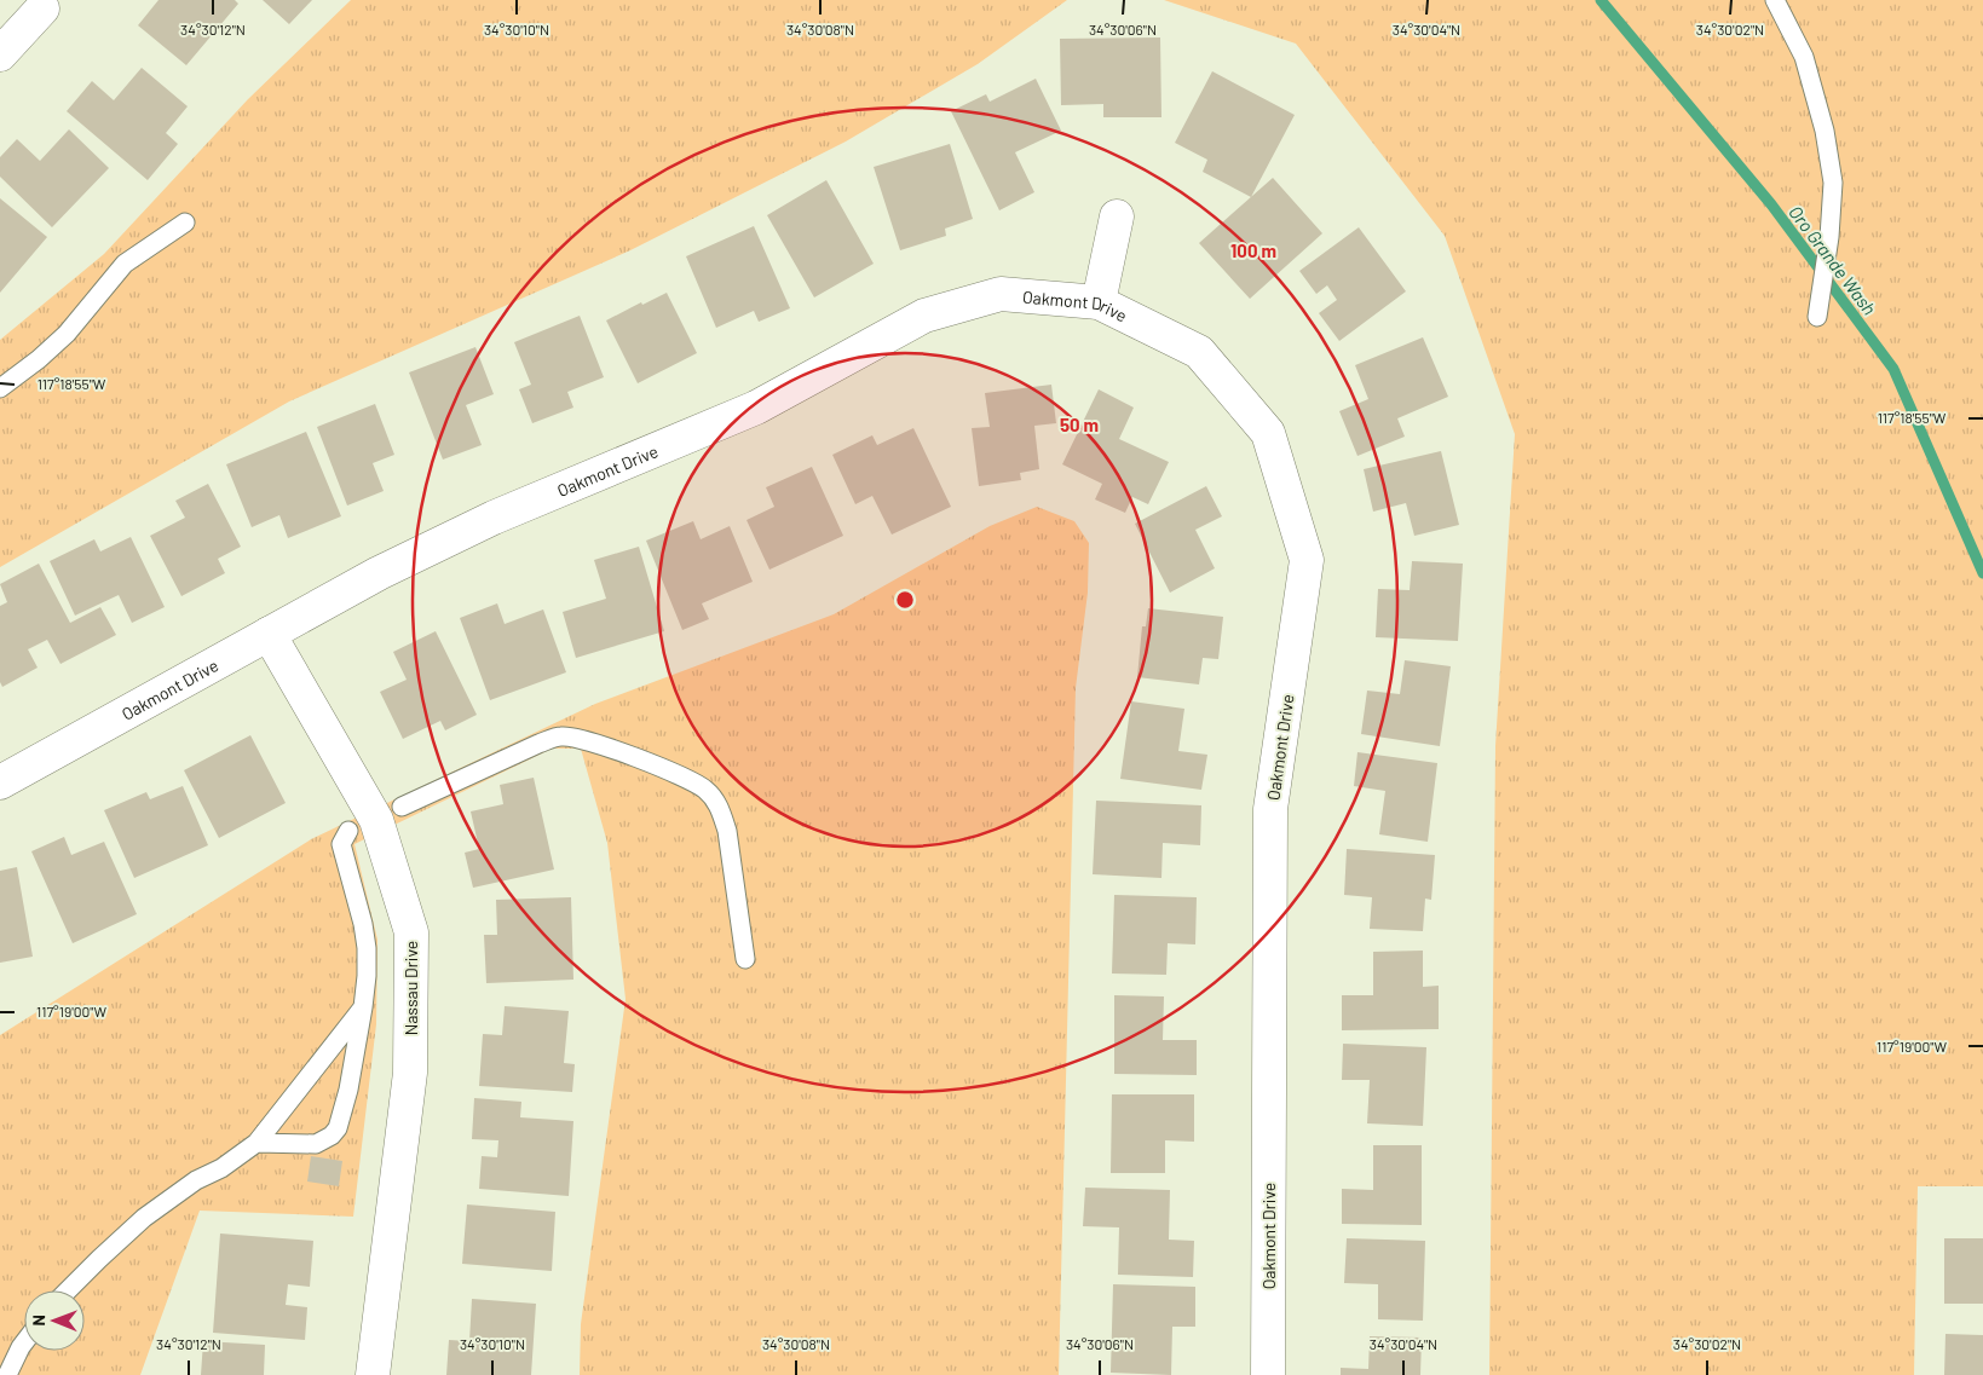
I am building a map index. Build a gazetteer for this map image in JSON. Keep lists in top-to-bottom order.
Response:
{
  "streets": {
    "street": ["Oakmont Drive", "Nassau Drive"]
  },
  "crossings": [
    ["Oakmont Drive", "Nassau Drive"]
  ],
  "water": ["Oro Grande Wash"],
  "north": "left",
  "coordinates": [
    "34°30'12\"N",
    "34°30'10\"N",
    "34°30'08\"N",
    "34°30'06\"N",
    "34°30'04\"N",
    "34°30'02\"N",
    "117°18'55\"W",
    "117°19'00\"W"
  ],
  "rings": ["100 m", "50 m"]
}
